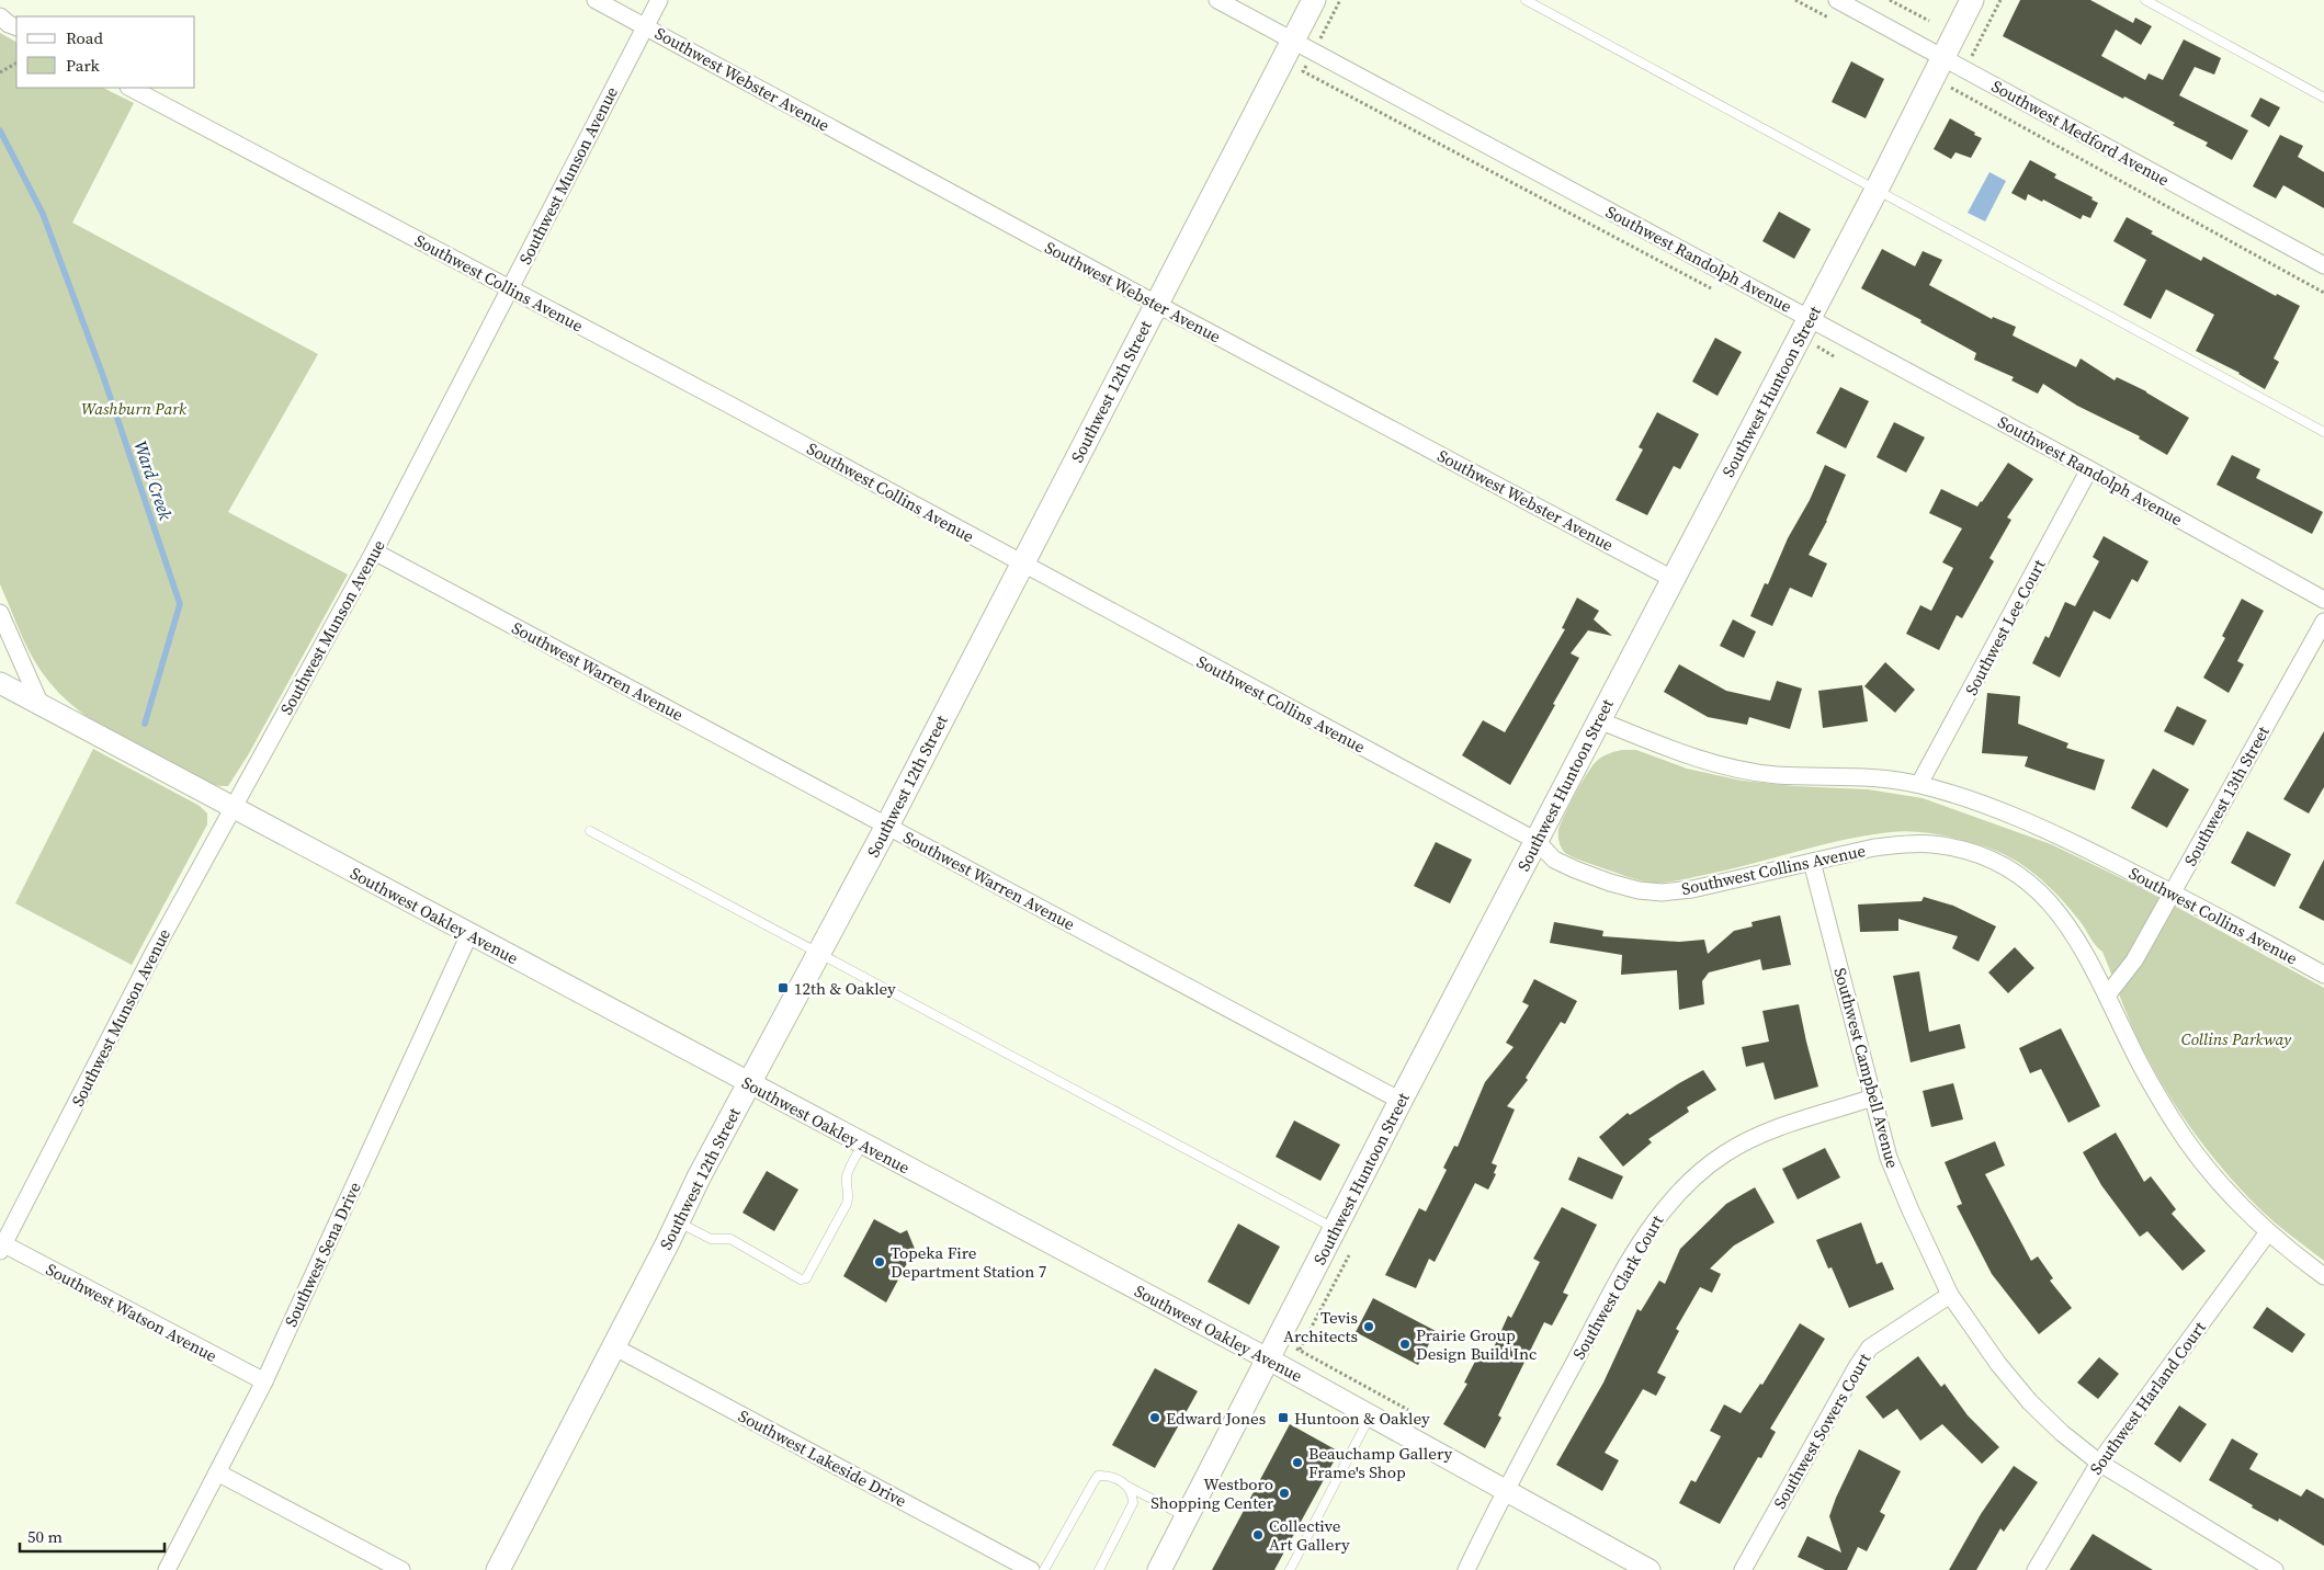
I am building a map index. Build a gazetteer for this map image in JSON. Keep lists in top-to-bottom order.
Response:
{
  "streets": {
    "main road": ["Southwest 12th Street", "Southwest Huntoon Street"],
    "street": [
      "Southwest Webster Avenue",
      "Southwest Medford Avenue",
      "Southwest Munson Avenue",
      "Southwest Randolph Avenue",
      "Southwest Collins Avenue",
      "Southwest Lee Court",
      "Southwest Warren Avenue",
      "Southwest 13th Street",
      "Southwest Oakley Avenue",
      "Southwest Campbell Avenue",
      "Southwest Sena Drive",
      "Southwest Clark Court",
      "Southwest Watson Avenue",
      "Southwest Harland Court",
      "Southwest Sowers Court",
      "Southwest Lakeside Drive"
    ]
  },
  "crossings": [
    ["Southwest Webster Avenue", "Southwest Munson Avenue"],
    ["Southwest Webster Avenue", "Southwest 12th Street"],
    ["Southwest Webster Avenue", "Southwest Huntoon Street"],
    ["Southwest Medford Avenue", "Southwest Huntoon Street"],
    ["Southwest Munson Avenue", "Southwest Collins Avenue"],
    ["Southwest Munson Avenue", "Southwest Warren Avenue"],
    ["Southwest Munson Avenue", "Southwest Oakley Avenue"],
    ["Southwest Munson Avenue", "Southwest Watson Avenue"],
    ["Southwest Randolph Avenue", "Southwest 12th Street"],
    ["Southwest Randolph Avenue", "Southwest Huntoon Street"],
    ["Southwest Randolph Avenue", "Southwest Lee Court"],
    ["Southwest Collins Avenue", "Southwest 12th Street"],
    ["Southwest Collins Avenue", "Southwest Huntoon Street"],
    ["Southwest Collins Avenue", "Southwest Lee Court"],
    ["Southwest Collins Avenue", "Southwest 13th Street"],
    ["Southwest Collins Avenue", "Southwest Campbell Avenue"],
    ["Southwest Collins Avenue", "Southwest Harland Court"],
    ["Southwest 12th Street", "Southwest Warren Avenue"],
    ["Southwest 12th Street", "Southwest Oakley Avenue"],
    ["Southwest 12th Street", "Southwest Lakeside Drive"],
    ["Southwest Huntoon Street", "Southwest Warren Avenue"],
    ["Southwest Huntoon Street", "Southwest Oakley Avenue"],
    ["Southwest Oakley Avenue", "Southwest Sena Drive"],
    ["Southwest Oakley Avenue", "Southwest Clark Court"],
    ["Southwest Campbell Avenue", "Southwest Clark Court"],
    ["Southwest Campbell Avenue", "Southwest Harland Court"],
    ["Southwest Campbell Avenue", "Southwest Sowers Court"],
    ["Southwest Sena Drive", "Southwest Watson Avenue"]
  ],
  "water": ["Ward Creek"],
  "parks": ["Washburn Park", "Collins Parkway"],
  "places": {
    "transit": ["12th & Oakley", "Huntoon & Oakley"],
    "other": [
      "Topeka Fire Department Station 7",
      "Tevis Architects",
      "Prairie Group Design Build Inc",
      "Edward Jones",
      "Beauchamp Gallery Frame's Shop",
      "Westboro Shopping Center",
      "Collective Art Gallery"
    ]
  },
  "legend": ["Road", "Park"],
  "scale_bar": "50 m"
}
